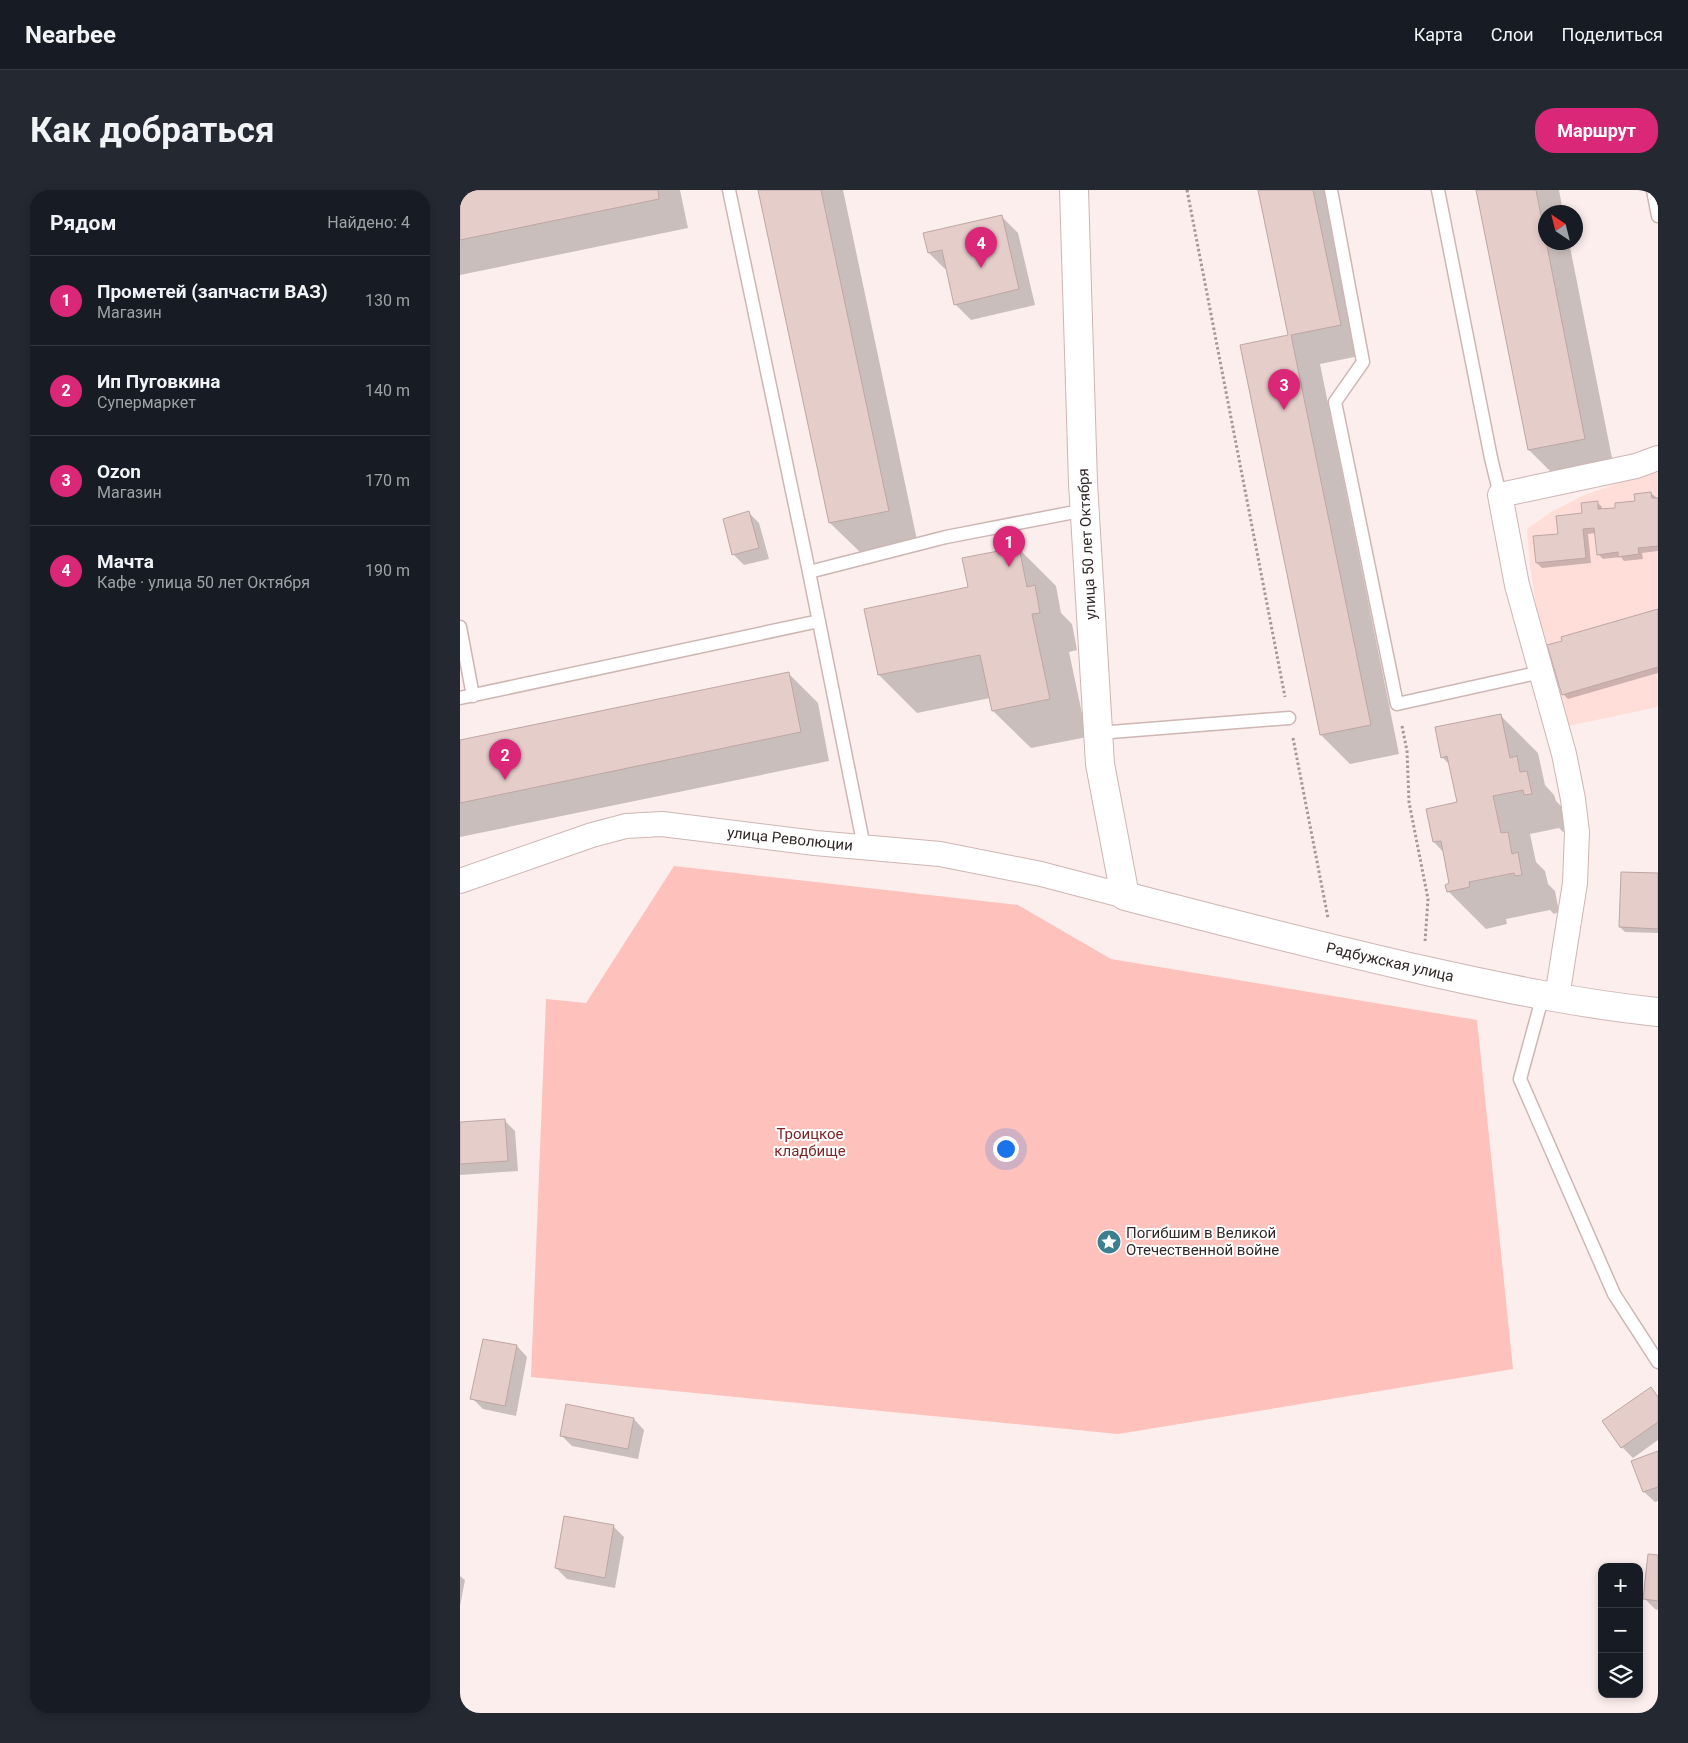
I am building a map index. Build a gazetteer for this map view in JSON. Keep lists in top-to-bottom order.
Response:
{
  "streets": {
    "street": ["улица 50 лет Октября", "улица Революции", "Радбужская улица"]
  },
  "crossings": [
    ["улица 50 лет Октября", "улица Революции"],
    ["улица 50 лет Октября", "Радбужская улица"],
    ["улица Революции", "Радбужская улица"]
  ],
  "parks": ["Троицкое кладбище"],
  "places": {
    "place": ["Погибшим в Великой Отечественной войне"]
  },
  "north": "top left",
  "page": {
    "header": "Nearbee",
    "nav": ["Карта", "Слои", "Поделиться"],
    "buttons": "Маршрут",
    "title": "Как добраться",
    "heading": ["Рядом", "Найдено: 4"],
    "pins": [
      "4",
      "3",
      "1",
      "2"
    ],
    "list": [
      {
        "mark": "1",
        "name": "Прометей (запчасти ВАЗ)",
        "note": "Магазин",
        "value": "130 m"
      },
      {
        "mark": "2",
        "name": "Ип Пуговкина",
        "note": "Супермаркет",
        "value": "140 m"
      },
      {
        "mark": "3",
        "name": "Ozon",
        "note": "Магазин",
        "value": "170 m"
      },
      {
        "mark": "4",
        "name": "Мачта",
        "note": "Кафе · улица 50 лет Октября",
        "value": "190 m"
      }
    ],
    "map_buttons": ["+", "−"]
  }
}
